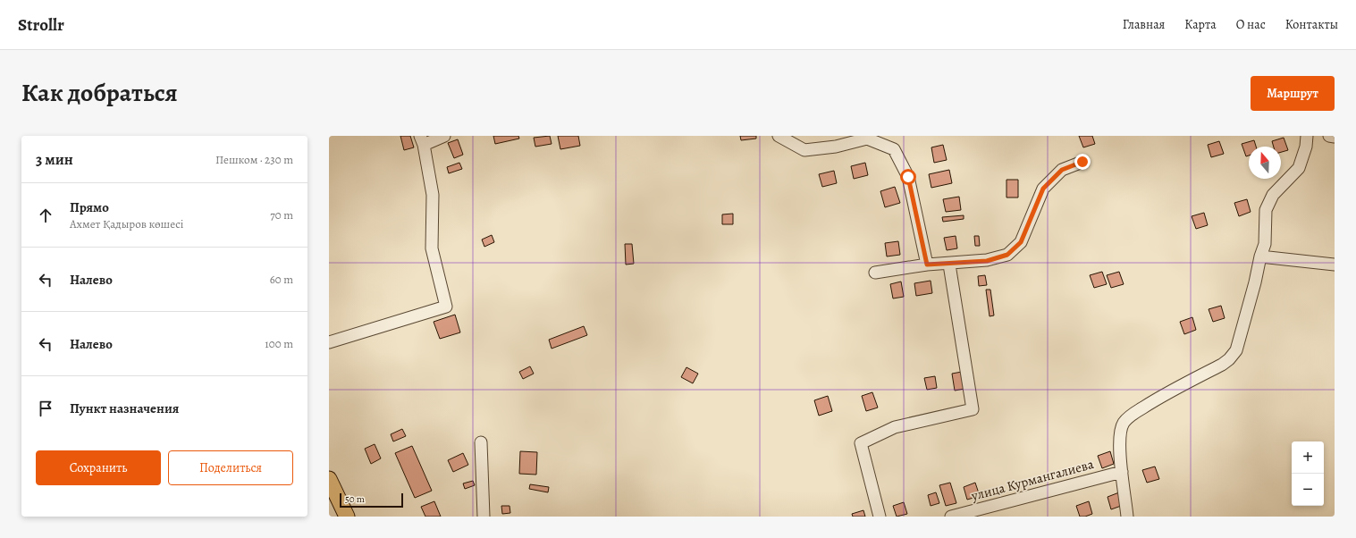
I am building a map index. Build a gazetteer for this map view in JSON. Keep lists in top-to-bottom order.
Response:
{
  "streets": {
    "street": ["улица Курмангалиева"]
  },
  "scale_bar": "50 m",
  "north": "top",
  "page": {
    "header": "Strollr",
    "nav": [
      "Главная",
      "Карта",
      "О нас",
      "Контакты"
    ],
    "title": "Как добраться",
    "buttons": [
      "Маршрут",
      ["Сохранить", "Поделиться"]
    ],
    "heading": ["3 мин", "Пешком · 230 m"],
    "list": [
      ["Прямо", "Ахмет Қадыров көшесі", "70 m"],
      ["Налево", "60 m"],
      ["Налево", "100 m"],
      "Пункт назначения"
    ],
    "map_buttons": ["+", "−"],
    "scale": "50 m"
  }
}
